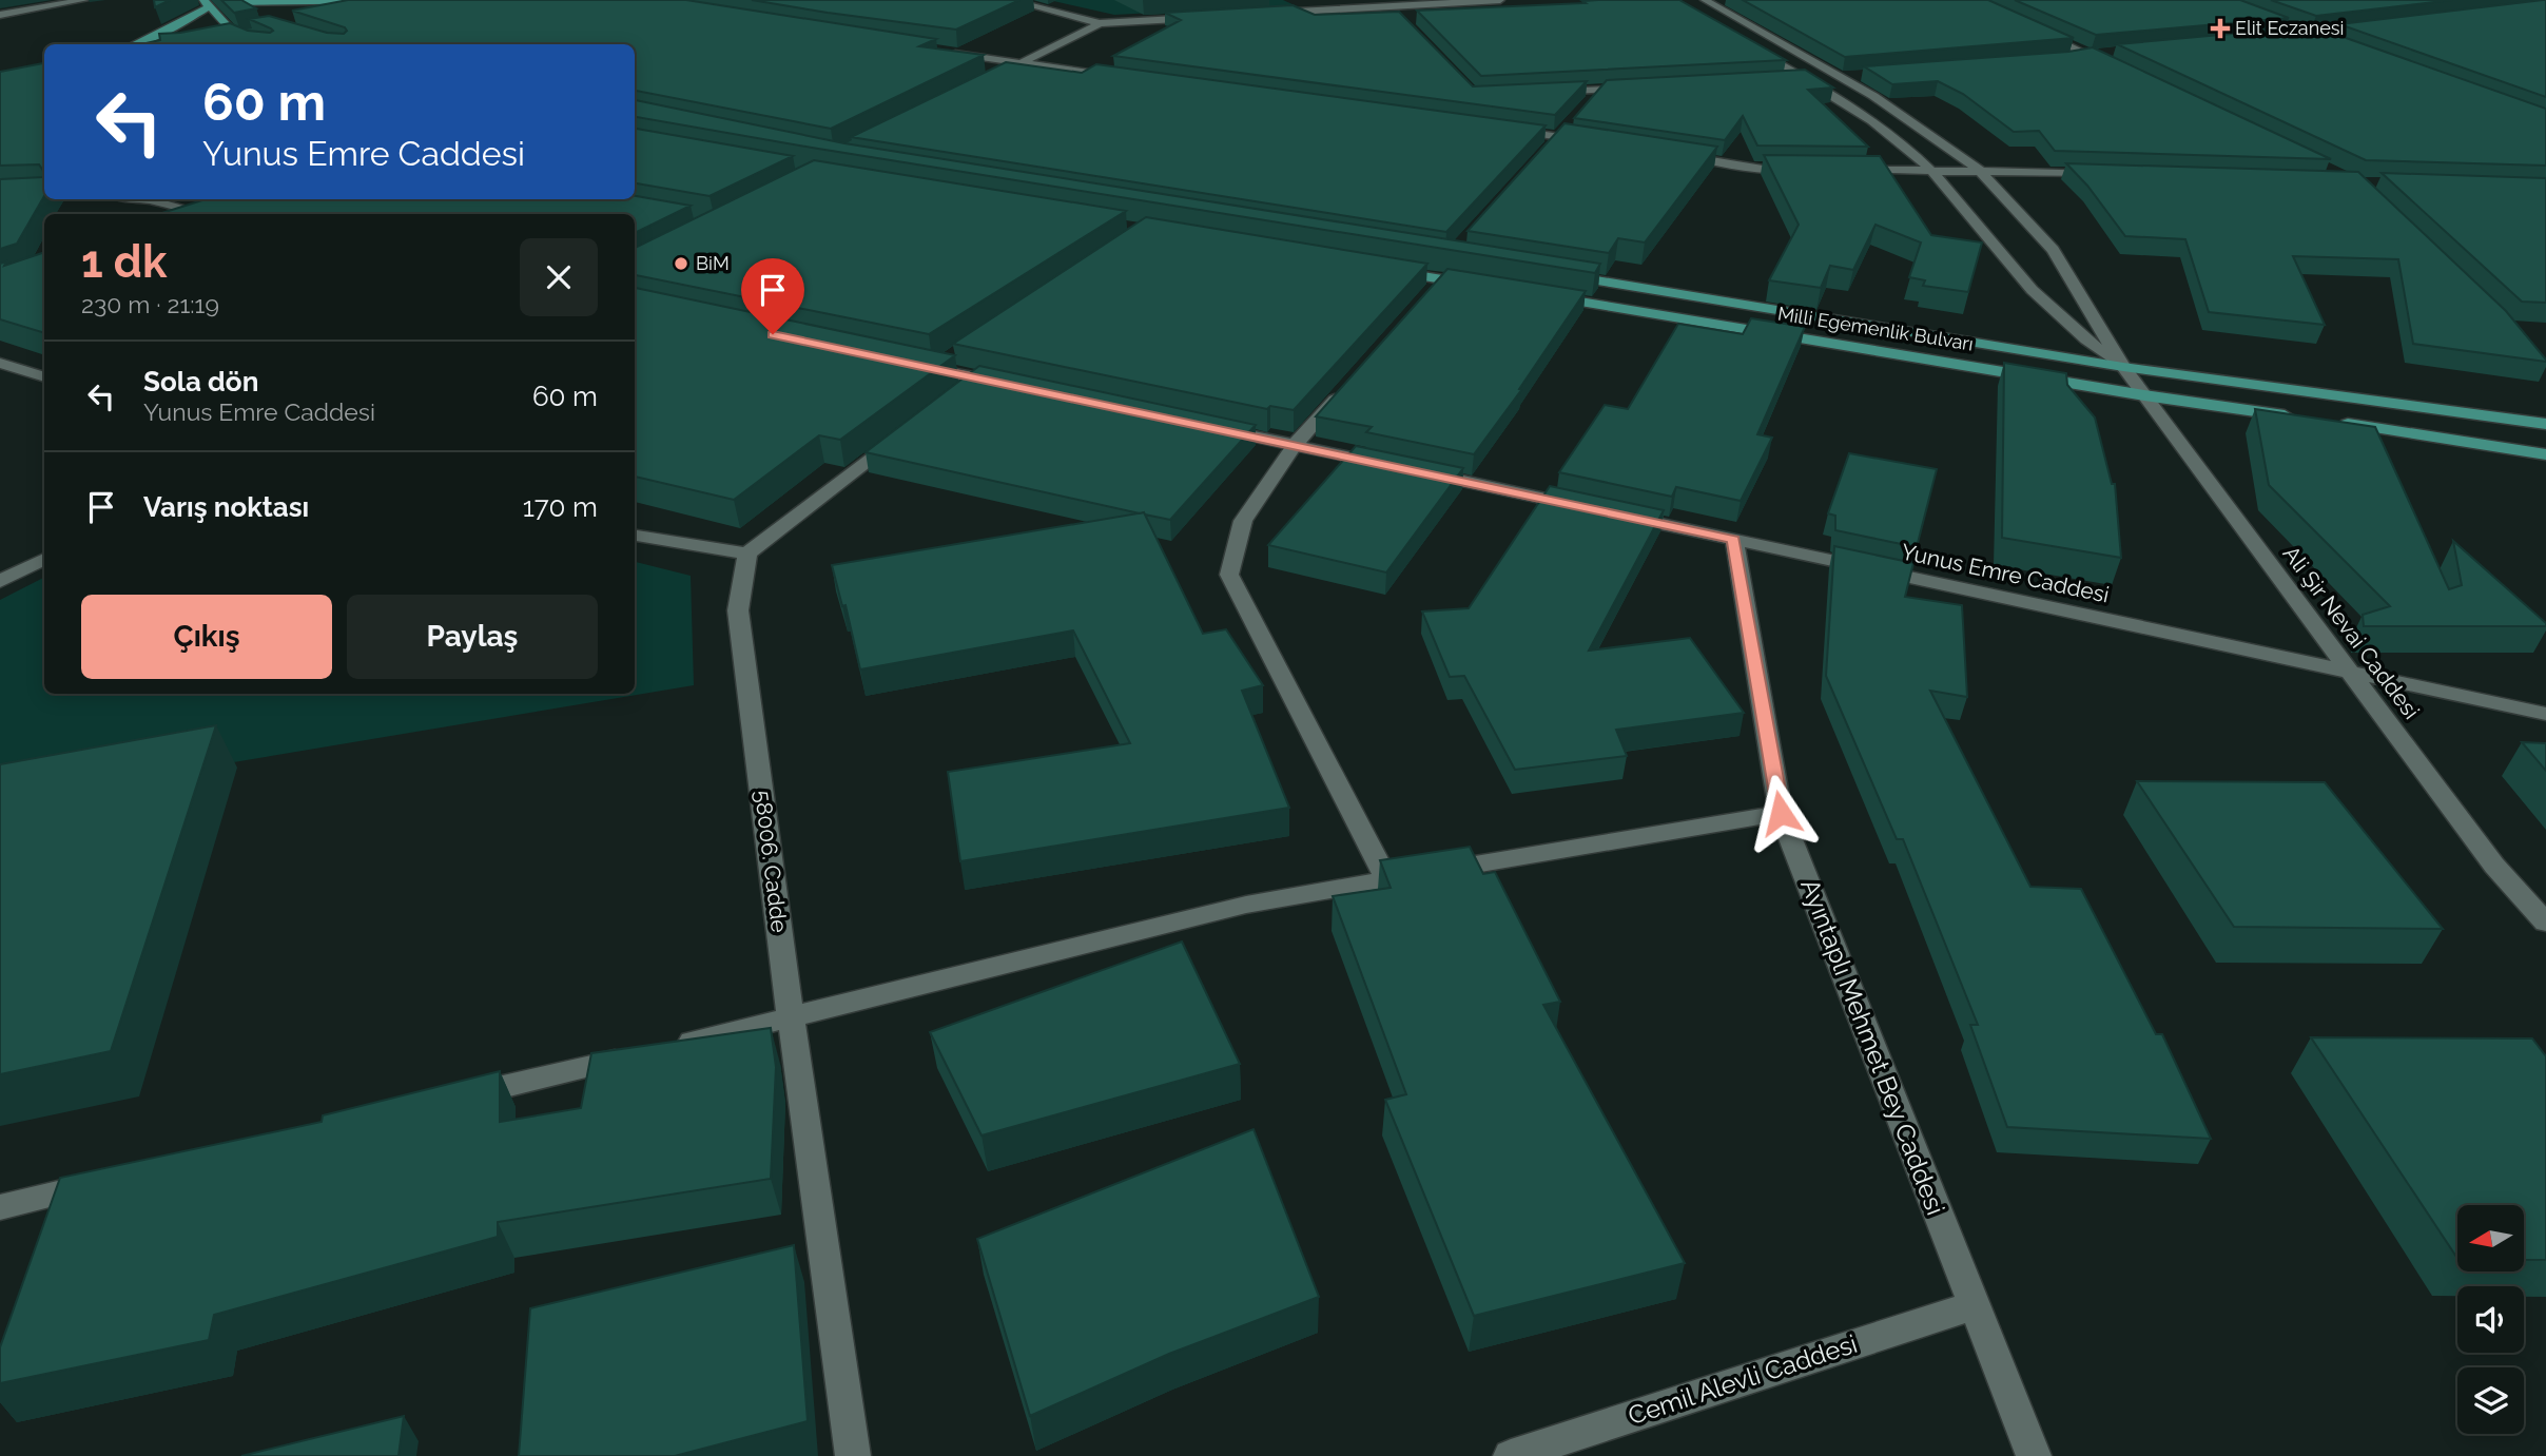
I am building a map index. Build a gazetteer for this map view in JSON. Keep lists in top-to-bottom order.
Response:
{
  "streets": {
    "main road": ["Milli Egemenlik Bulvarı"],
    "street": [
      "Yunus Emre Caddesi",
      "Ali Şir Nevai Caddesi",
      "58006. Cadde",
      "Ayıntaplı Mehmet Bey Caddesi",
      "Cemil Alevli Caddesi"
    ]
  },
  "crossings": [
    ["Milli Egemenlik Bulvarı", "Ali Şir Nevai Caddesi"],
    ["Yunus Emre Caddesi", "Ali Şir Nevai Caddesi"],
    ["Yunus Emre Caddesi", "Ayıntaplı Mehmet Bey Caddesi"],
    ["Ayıntaplı Mehmet Bey Caddesi", "Cemil Alevli Caddesi"]
  ],
  "places": {
    "health": ["Elit Eczanesi"],
    "other": ["BiM"]
  },
  "north": "left",
  "page": {
    "turn": ["60 m", "Yunus Emre Caddesi"],
    "heading": ["1 dk", "230 m · 21:19"],
    "list": [
      {
        "name": "Sola dön",
        "note": "Yunus Emre Caddesi",
        "value": "60 m"
      },
      {
        "name": "Varış noktası",
        "value": "170 m"
      }
    ],
    "buttons": ["Çıkış", "Paylaş"]
  }
}
